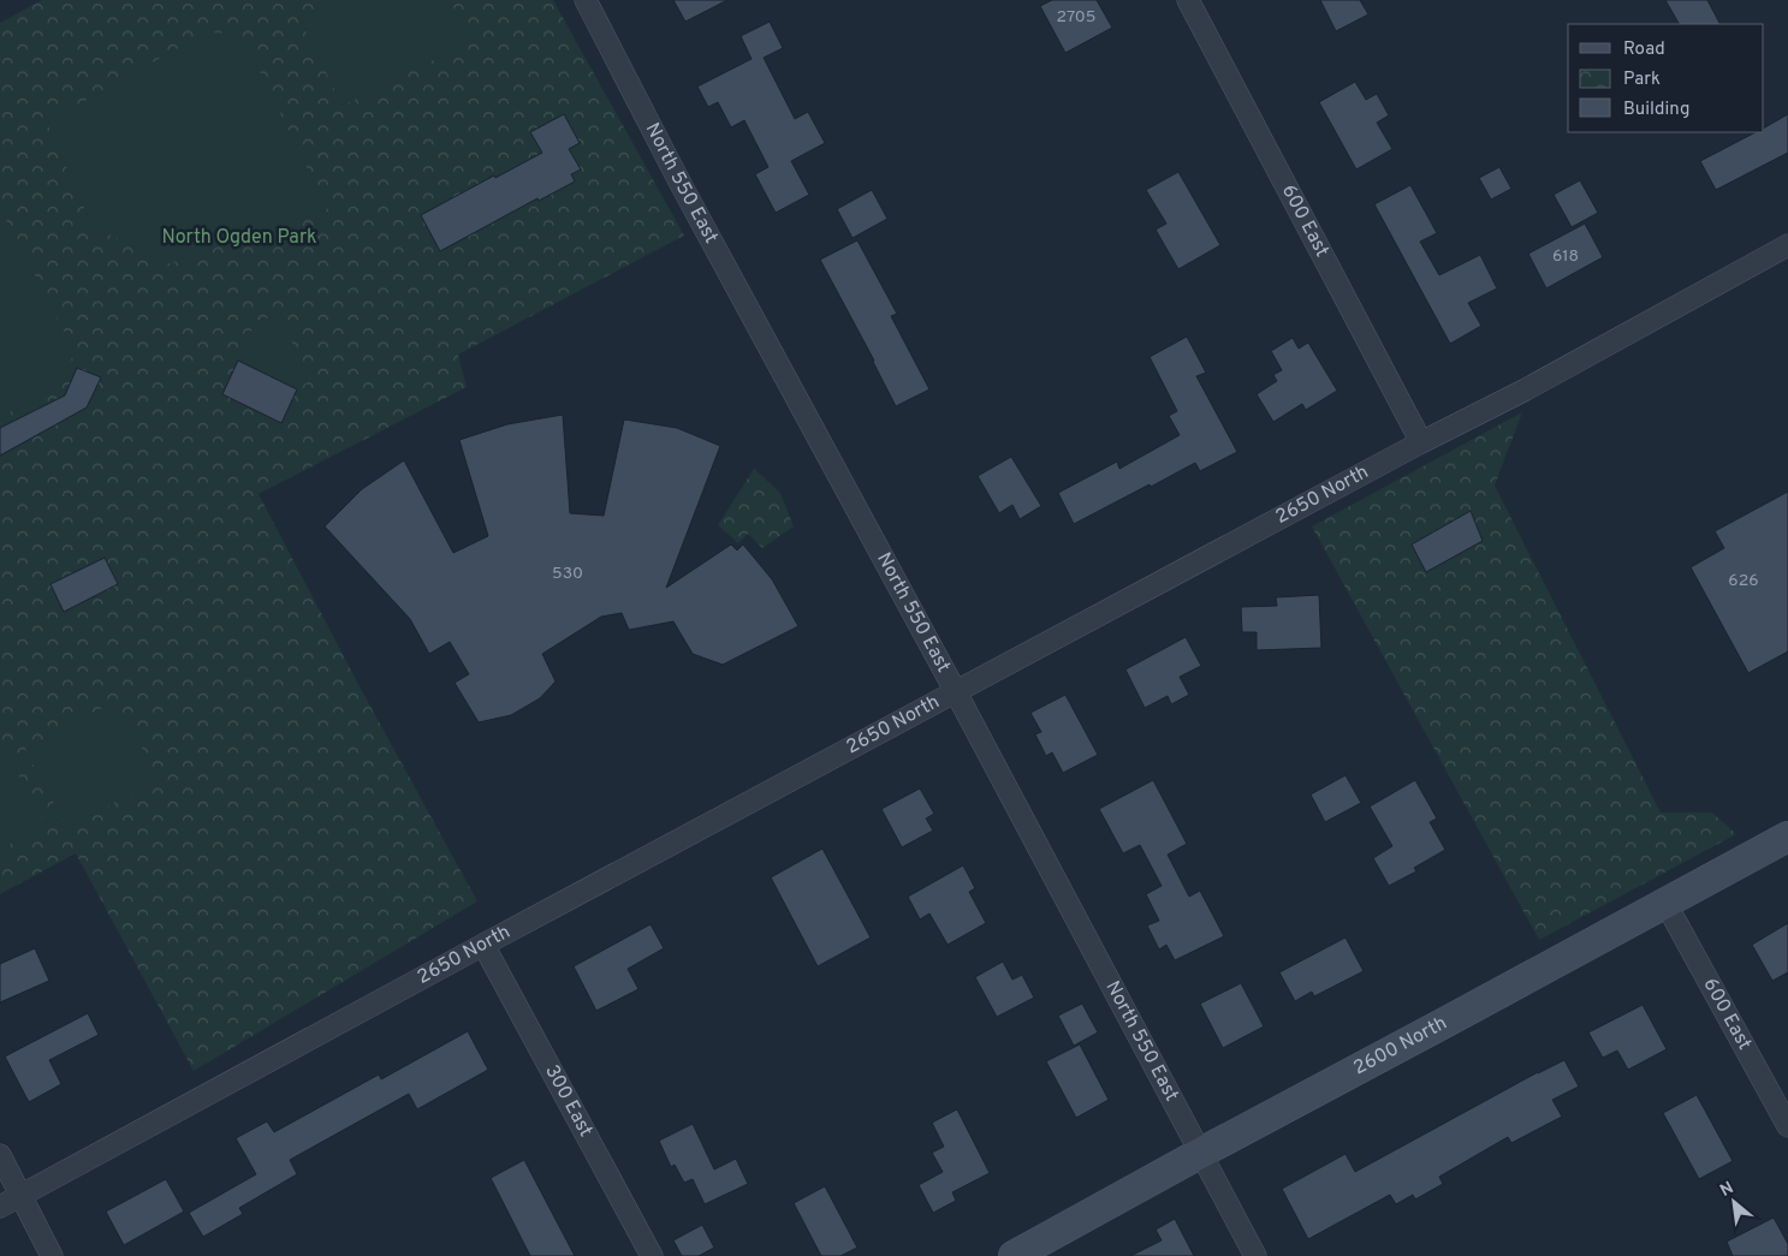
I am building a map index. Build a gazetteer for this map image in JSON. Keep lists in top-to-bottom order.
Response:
{
  "streets": {
    "main road": ["2600 North"],
    "street": [
      "North 550 East",
      "600 East",
      "2650 North",
      "300 East"
    ]
  },
  "crossings": [
    ["North 550 East", "2650 North"],
    ["North 550 East", "2600 North"],
    ["600 East", "2650 North"],
    ["600 East", "2600 North"],
    ["2650 North", "300 East"]
  ],
  "parks": ["North Ogden Park"],
  "house_numbers": [
    "2705",
    "618",
    "530",
    "626"
  ],
  "legend": ["Road", "Park", "Building"],
  "north": "top left"
}
